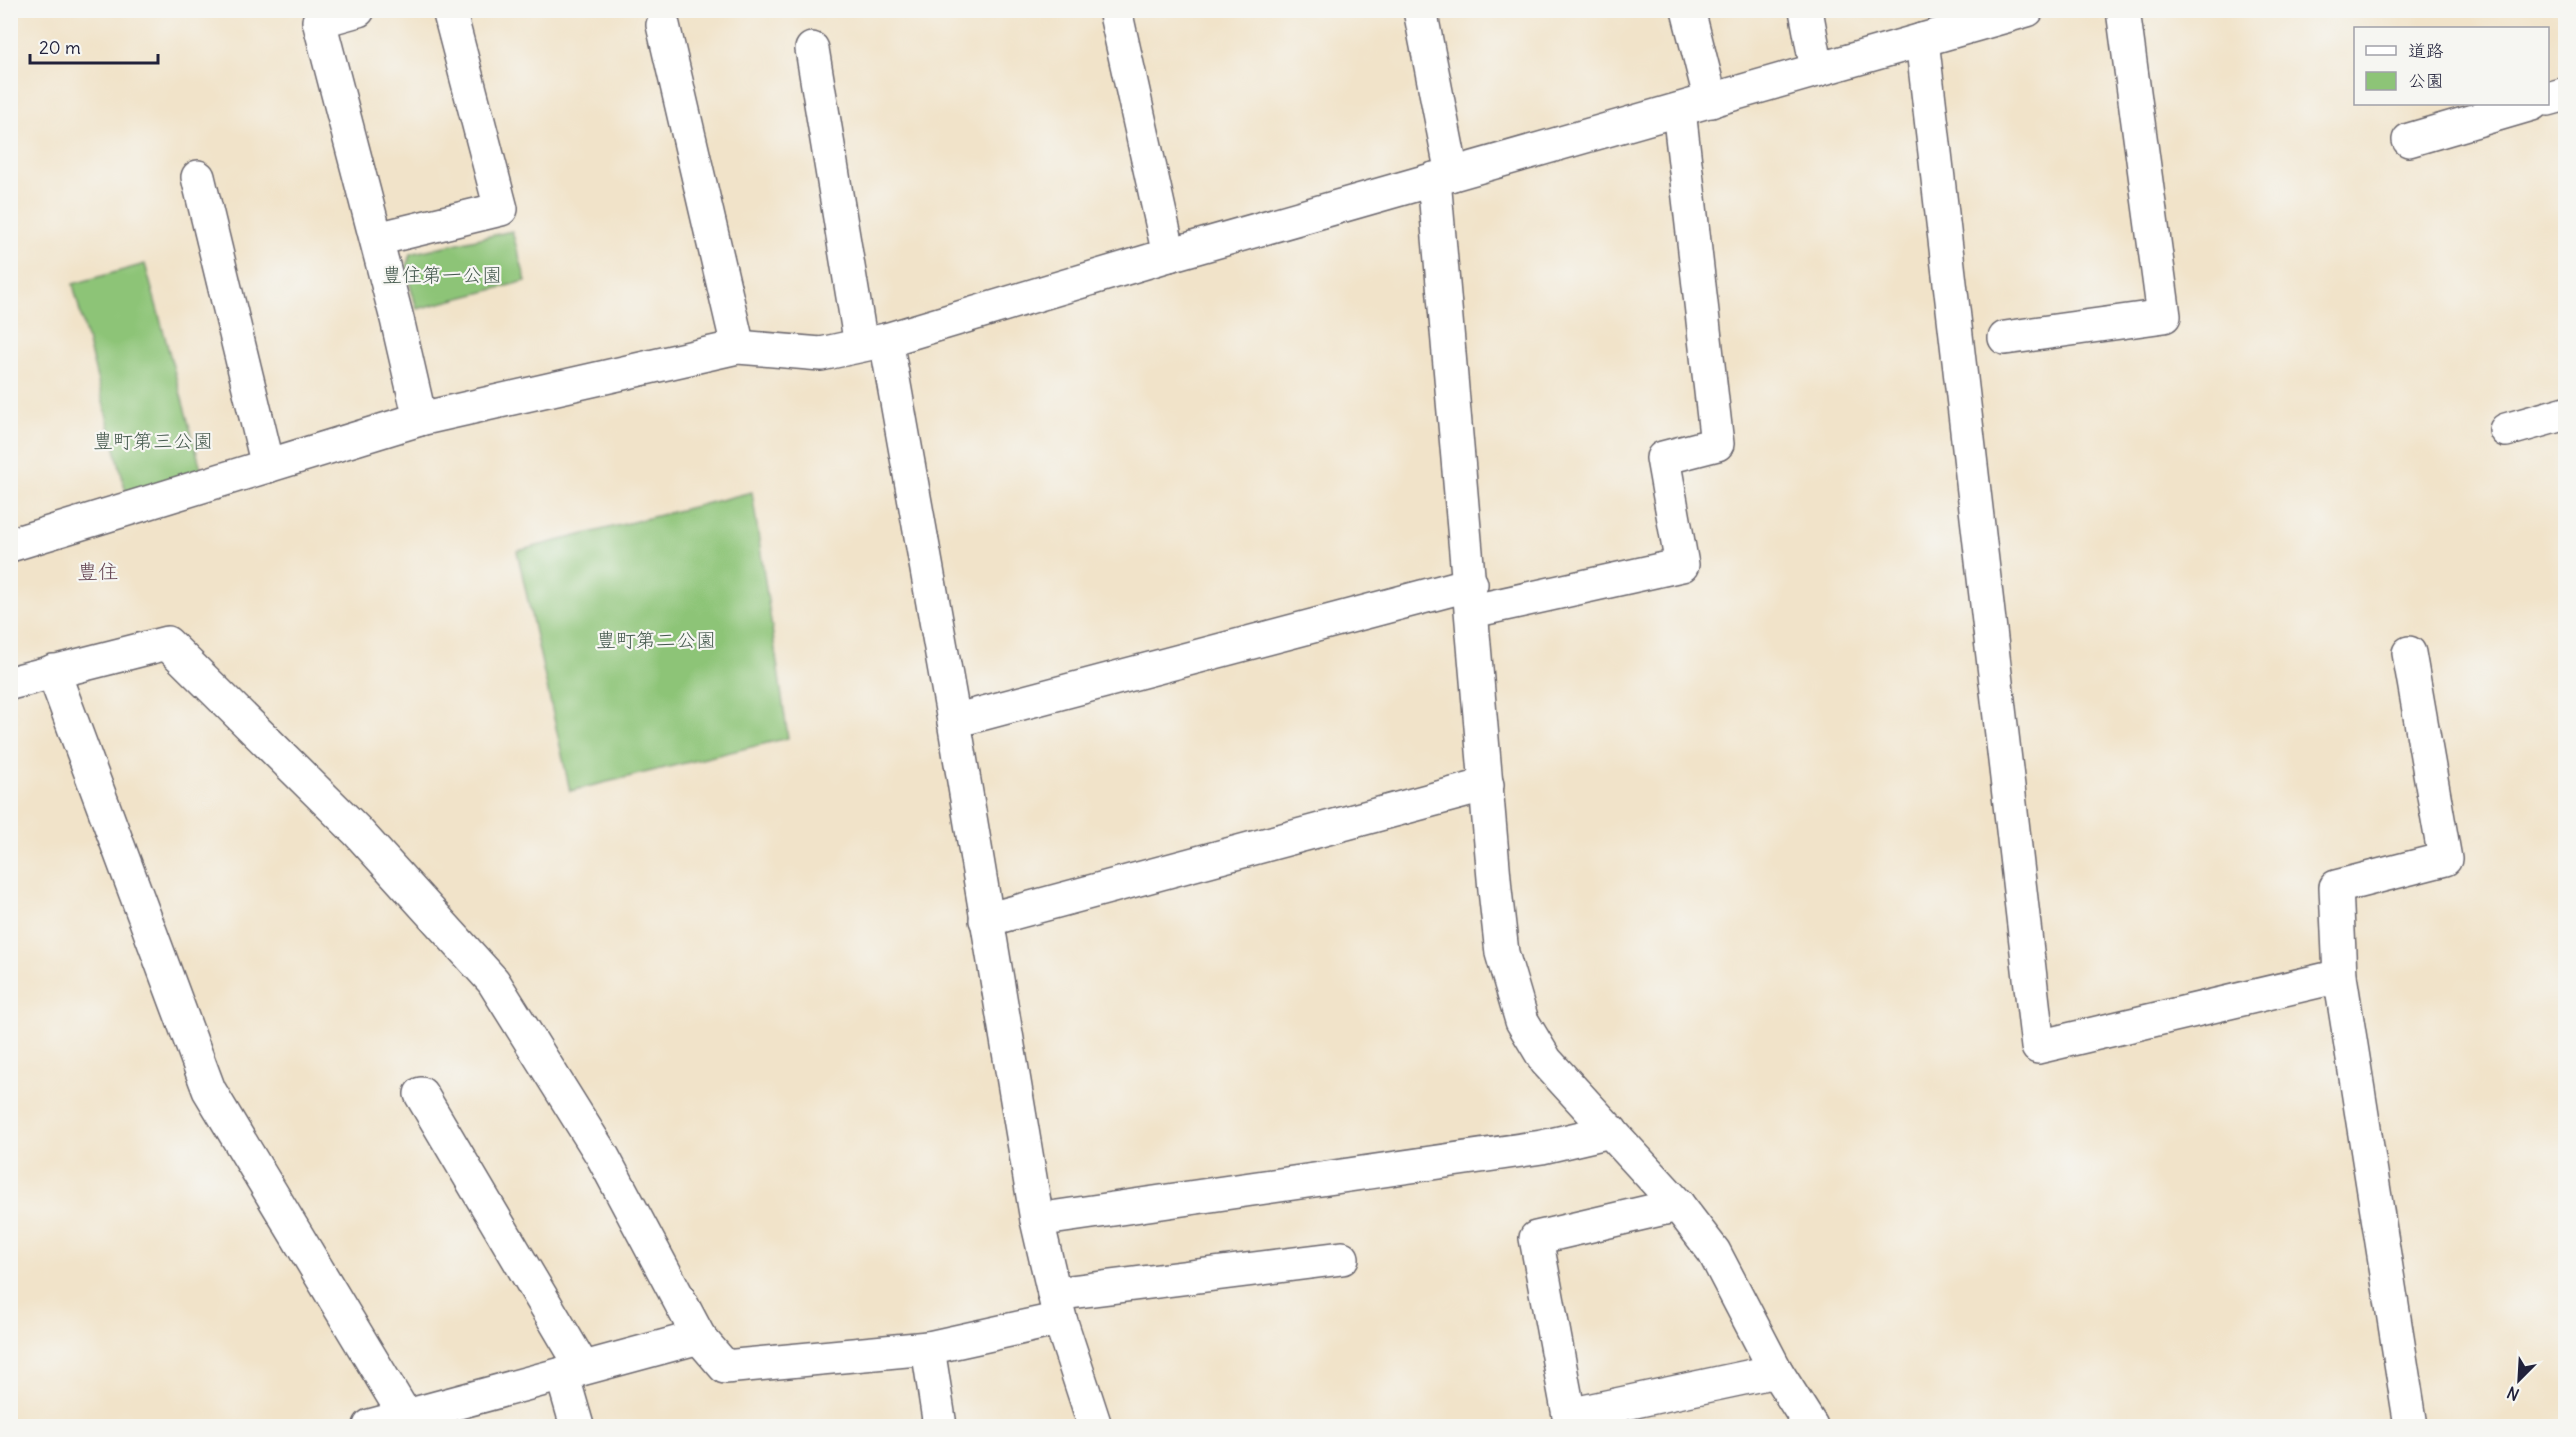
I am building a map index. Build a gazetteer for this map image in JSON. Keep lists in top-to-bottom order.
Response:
{
  "districts": ["豊住"],
  "parks": ["豊住第一公園", "豊町第三公園", "豊町第二公園"],
  "legend": ["道路", "公園"],
  "scale_bar": "20 m",
  "north": "bottom left"
}
